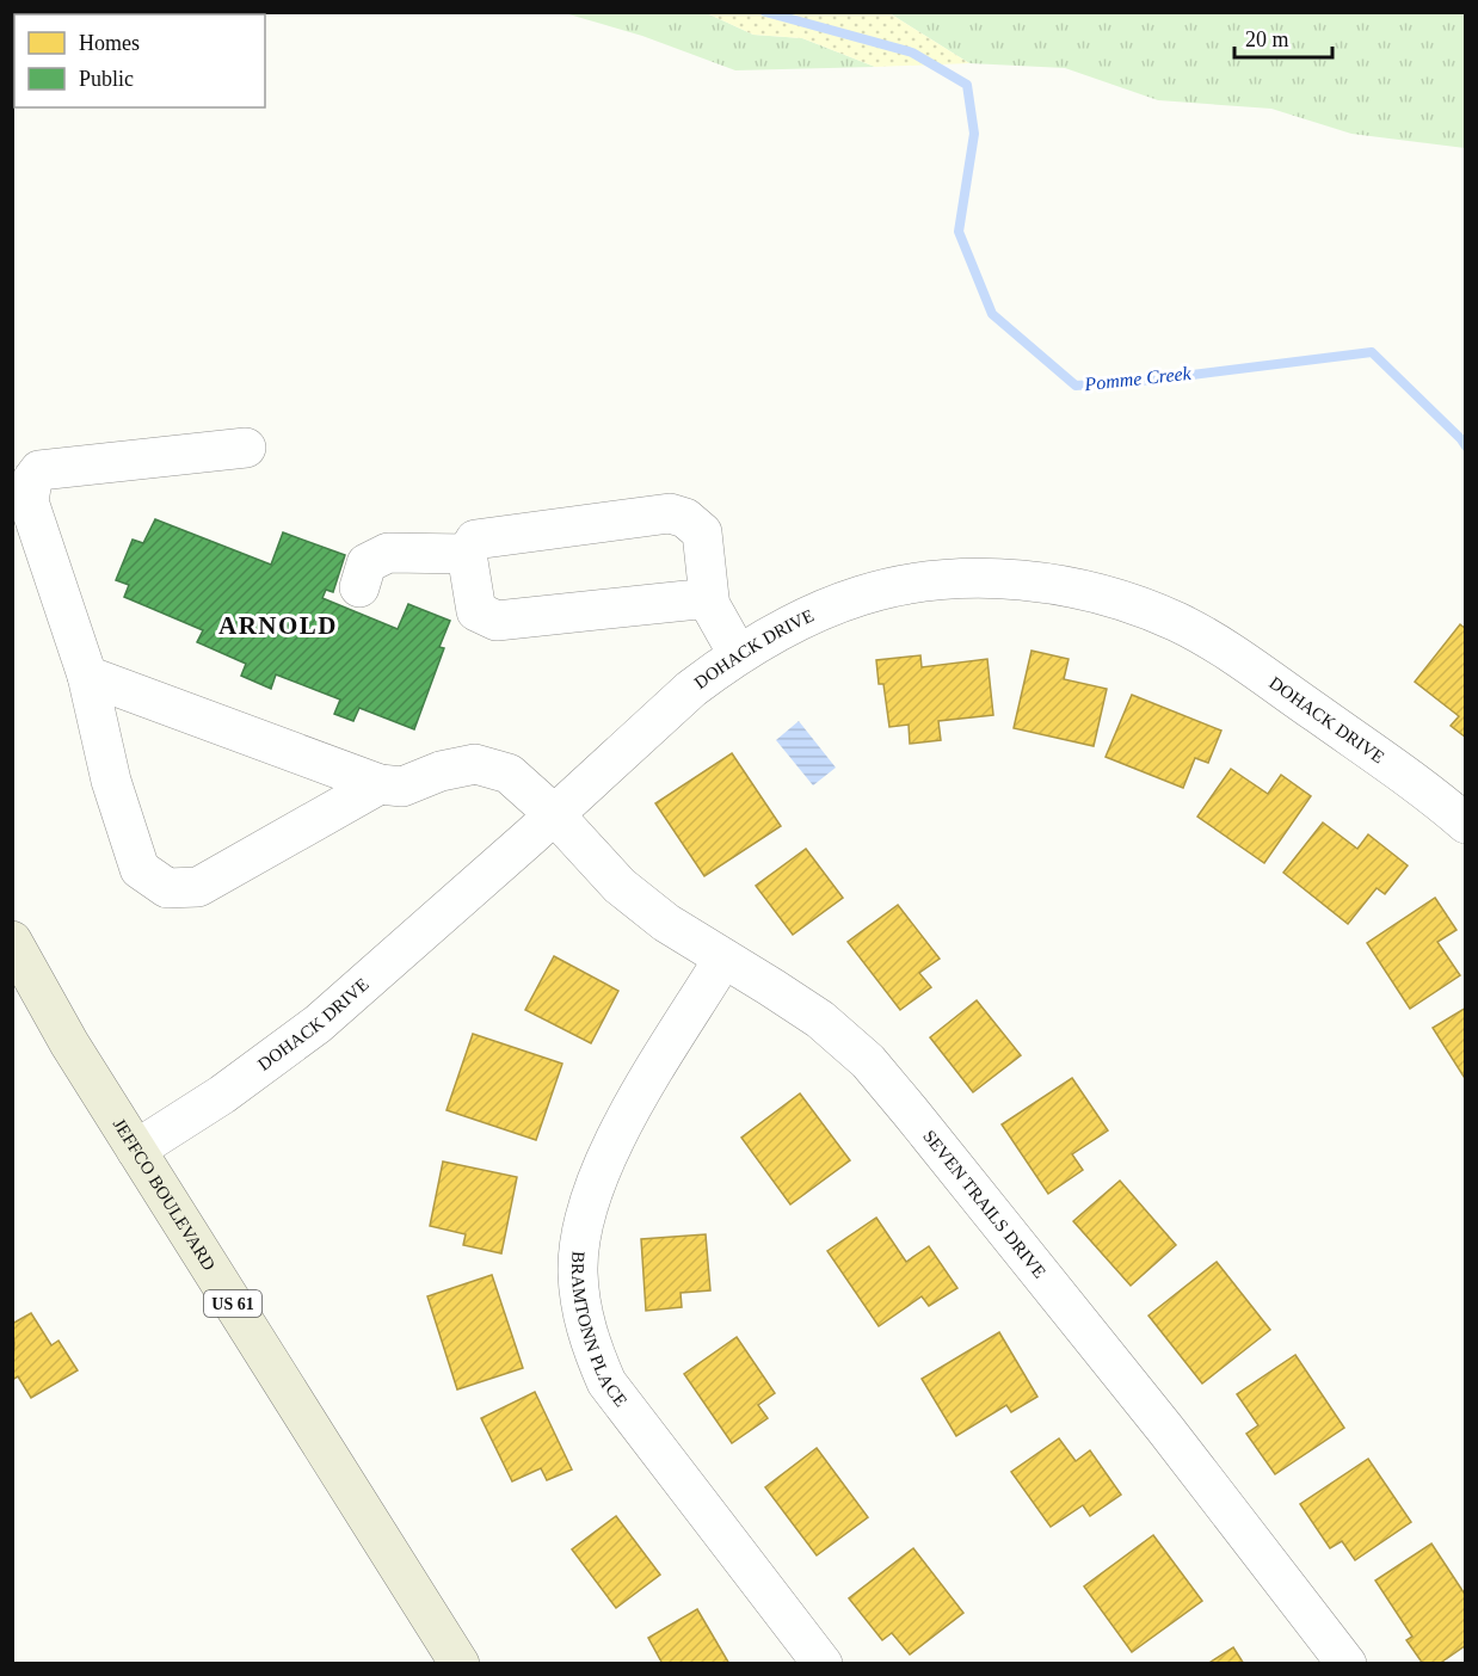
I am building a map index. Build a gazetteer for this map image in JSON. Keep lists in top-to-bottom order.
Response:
{
  "streets": {
    "main road": ["JEFFCO BOULEVARD", "US 61"],
    "street": ["DOHACK DRIVE", "SEVEN TRAILS DRIVE", "BRAMTONN PLACE"]
  },
  "crossings": [
    ["DOHACK DRIVE", "JEFFCO BOULEVARD"],
    ["DOHACK DRIVE", "SEVEN TRAILS DRIVE"],
    ["SEVEN TRAILS DRIVE", "BRAMTONN PLACE"]
  ],
  "districts": ["ARNOLD"],
  "water": ["Pomme Creek"],
  "legend": ["Homes", "Public"],
  "scale_bar": "20 m"
}
